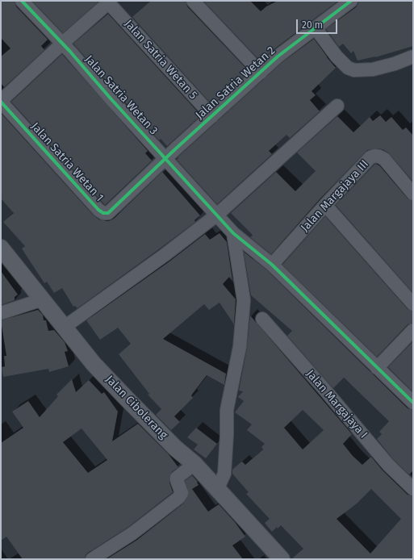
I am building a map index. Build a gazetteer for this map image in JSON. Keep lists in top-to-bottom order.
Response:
{
  "streets": {
    "street": [
      "Jalan Satria Wetan 5",
      "Jalan Satria Wetan 2",
      "Jalan Satria Wetan 3",
      "Jalan Satria Wetan 1",
      "Jalan Margajaya III",
      "Jalan Margajaya I",
      "Jalan Cibolerang"
    ]
  },
  "crossings": [
    ["Jalan Satria Wetan 5", "Jalan Satria Wetan 2"],
    ["Jalan Satria Wetan 2", "Jalan Satria Wetan 3"],
    ["Jalan Satria Wetan 2", "Jalan Satria Wetan 1"],
    ["Jalan Satria Wetan 3", "Jalan Satria Wetan 1"],
    ["Jalan Satria Wetan 3", "Jalan Margajaya III"]
  ],
  "scale_bar": "20 m"
}
